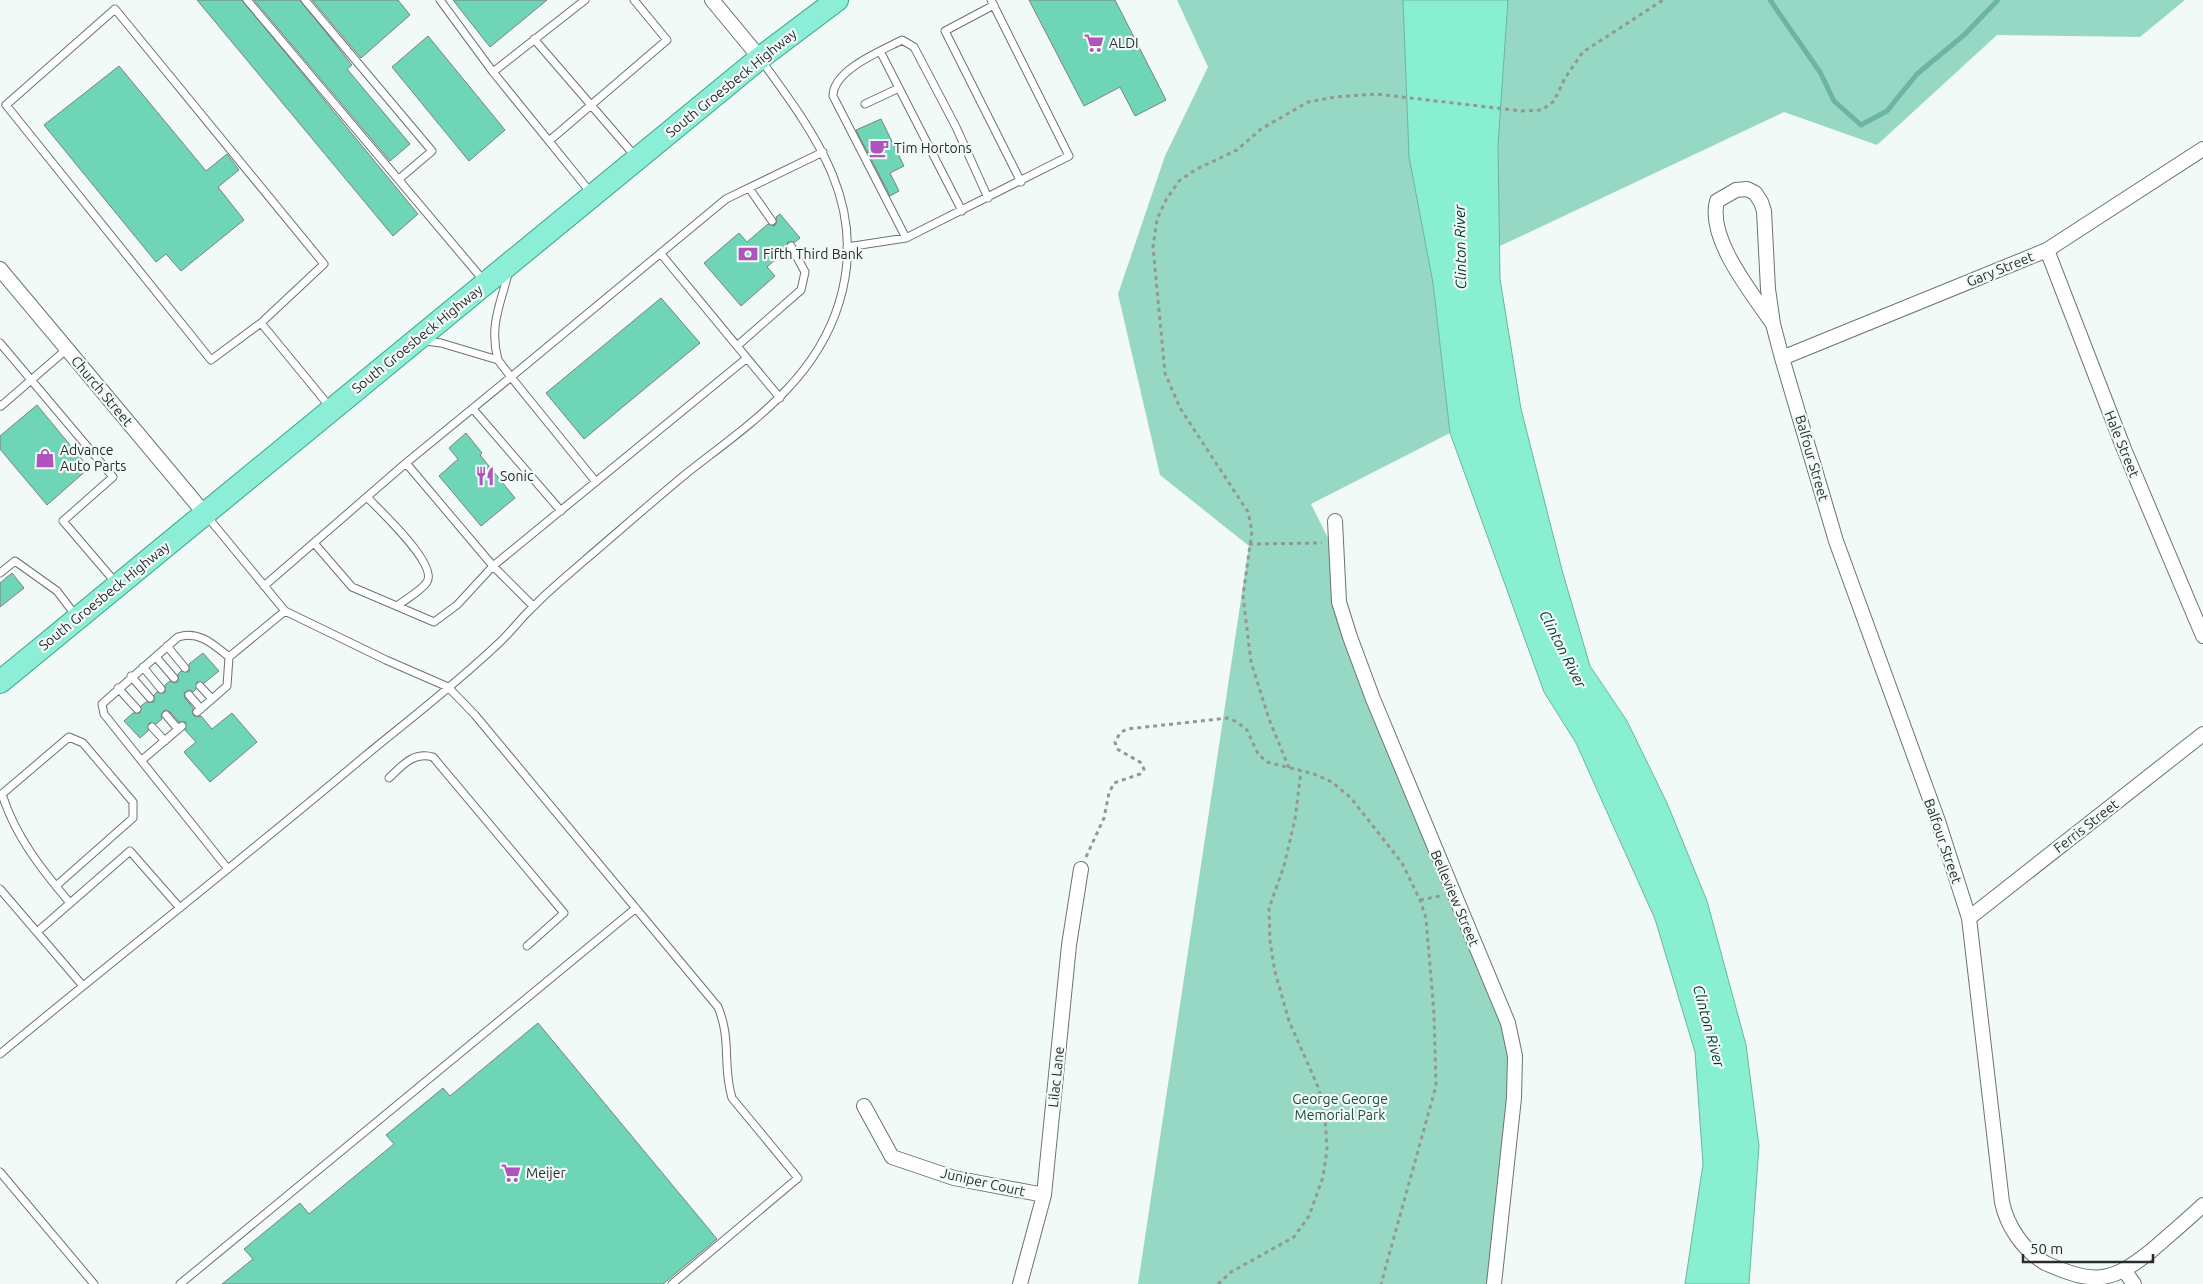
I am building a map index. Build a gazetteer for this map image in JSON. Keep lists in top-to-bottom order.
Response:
{
  "streets": {
    "main road": ["South Groesbeck Highway"],
    "street": [
      "Gary Street",
      "Church Street",
      "Hale Street",
      "Balfour Street",
      "Ferris Street",
      "Belleview Street",
      "Lilac Lane",
      "Juniper Court"
    ]
  },
  "crossings": [
    ["South Groesbeck Highway", "Church Street"],
    ["Gary Street", "Hale Street"],
    ["Gary Street", "Balfour Street"],
    ["Balfour Street", "Ferris Street"],
    ["Lilac Lane", "Juniper Court"]
  ],
  "water": ["Clinton River"],
  "parks": ["George George Memorial Park"],
  "places": {
    "supermarket": ["ALDI", "Meijer"],
    "cafe": ["Tim Hortons"],
    "bank": ["Fifth Third Bank"],
    "shop": ["Advance Auto Parts"],
    "restaurant": ["Sonic"]
  },
  "scale_bar": "50 m"
}
